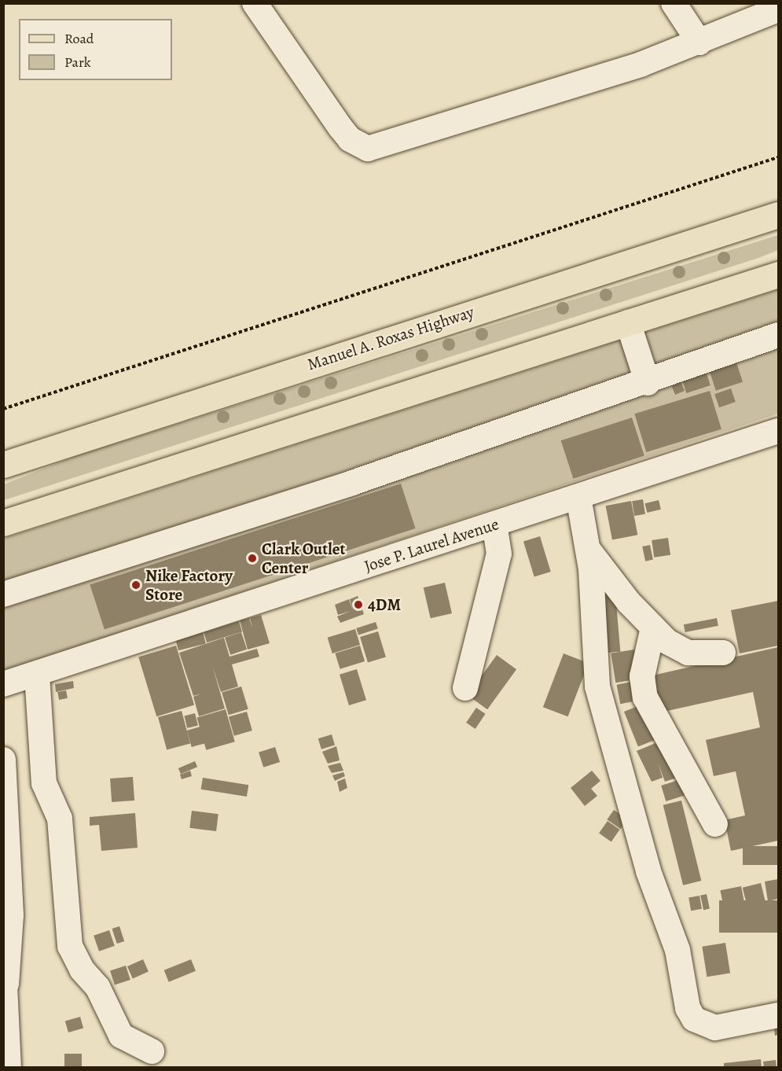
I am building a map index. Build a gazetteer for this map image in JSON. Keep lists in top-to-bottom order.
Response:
{
  "streets": {
    "main road": ["Manuel A. Roxas Highway"],
    "street": ["Jose P. Laurel Avenue"]
  },
  "places": ["Clark Outlet Center", "Nike Factory Store", "4DM"],
  "legend": ["Road", "Park"]
}
